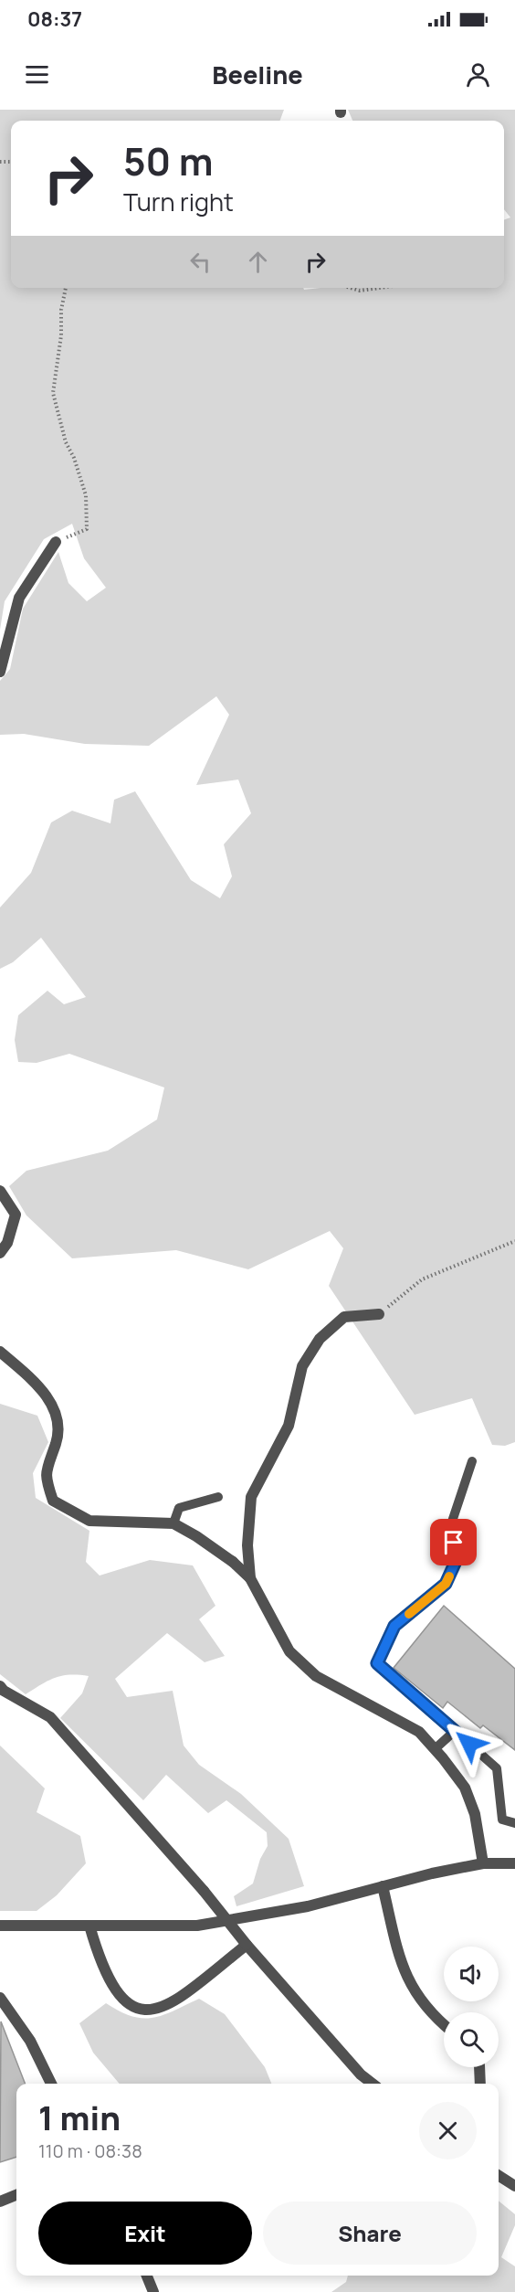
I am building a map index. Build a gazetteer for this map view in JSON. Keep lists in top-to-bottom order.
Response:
{
  "page": {
    "status": "08:37",
    "header": "Beeline",
    "turn": ["50 m", "Turn right"],
    "heading": ["1 min", "110 m · 08:38"],
    "buttons": ["Exit", "Share"]
  }
}
